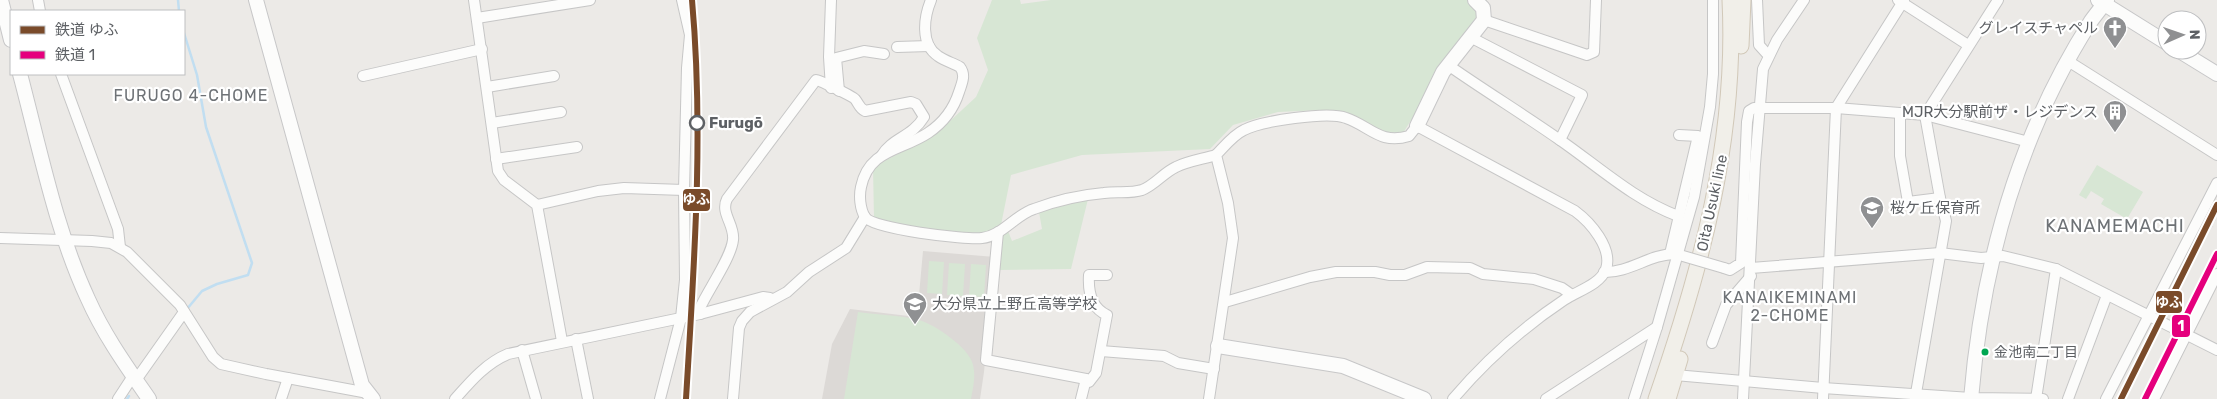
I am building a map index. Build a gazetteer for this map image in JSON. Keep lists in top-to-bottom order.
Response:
{
  "streets": {
    "main road": ["Oita Usuki line"]
  },
  "districts": ["FURUGO 4-CHOME", "KANAMEMACHI", "KANAIKEMINAMI 2-CHOME"],
  "places": {
    "church": ["グレイスチャペル"],
    "other": ["Furugō", "金池南二丁目"],
    "building": ["MJR大分駅前ザ・レジデンス"],
    "school or university": ["桜ケ丘保育所", "大分県立上野丘高等学校"]
  },
  "lines": ["rail line ゆふ", "rail line 1"],
  "legend": ["鉄道 ゆふ", "鉄道 1"],
  "north": "right"
}
